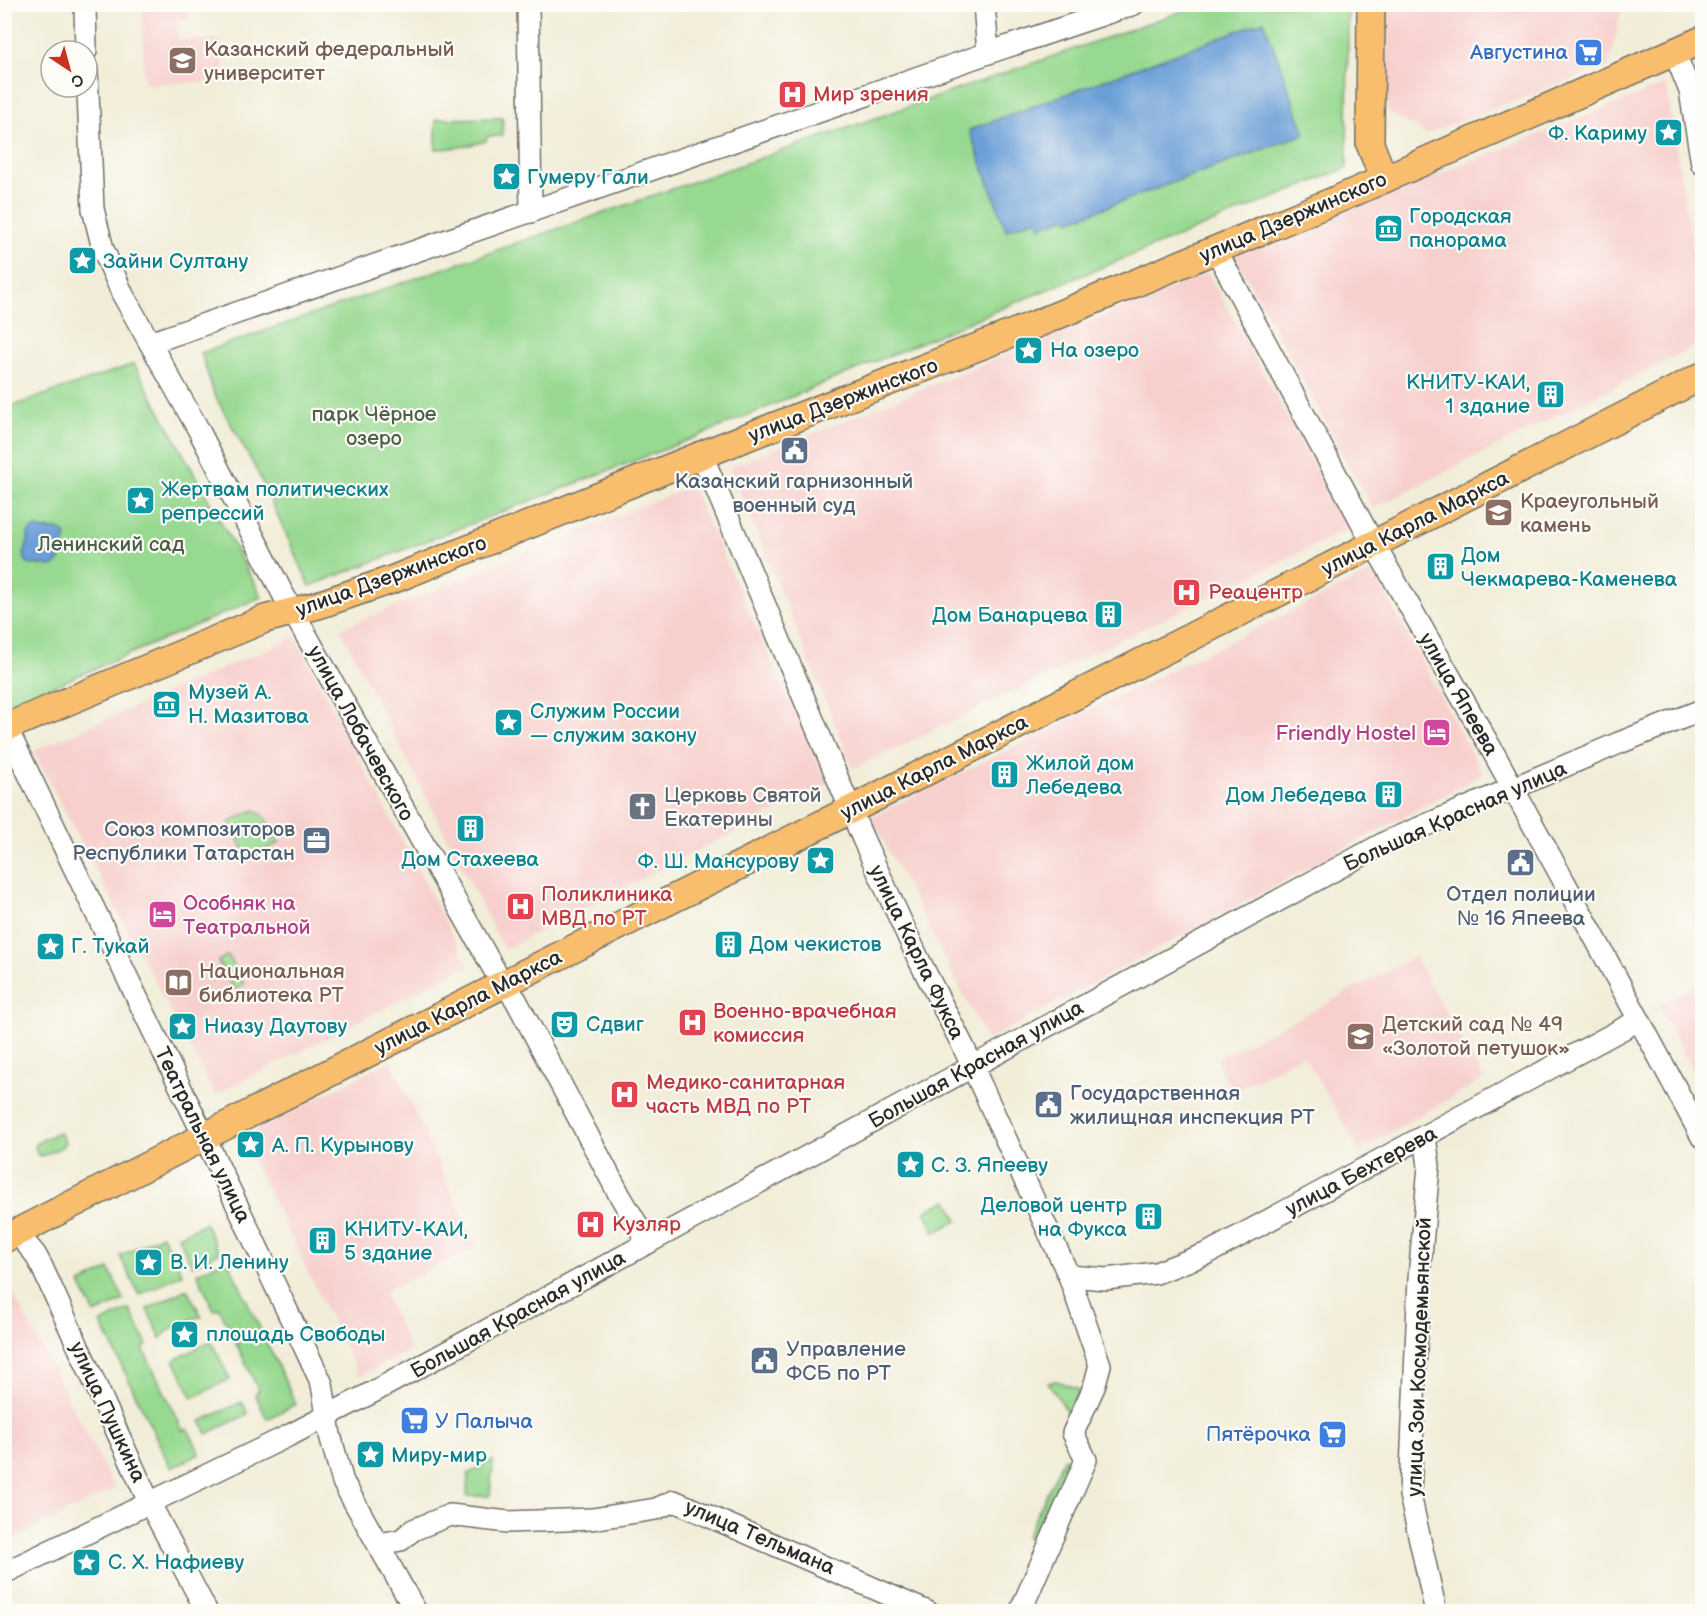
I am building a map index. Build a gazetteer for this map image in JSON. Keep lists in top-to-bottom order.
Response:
{
  "streets": {
    "main road": ["улица Дзержинского", "улица Карла Маркса"],
    "street": [
      "улица Япеева",
      "улица Лобачевского",
      "Большая Красная улица",
      "улица Карла Фукса",
      "Театральная улица",
      "улица Бехтерева",
      "улица Зои Космодемьянской",
      "улица Пушкина",
      "улица Тельмана"
    ]
  },
  "crossings": [
    ["улица Дзержинского", "улица Япеева"],
    ["улица Дзержинского", "улица Лобачевского"],
    ["улица Дзержинского", "улица Карла Фукса"],
    ["улица Дзержинского", "Театральная улица"],
    ["улица Карла Маркса", "улица Япеева"],
    ["улица Карла Маркса", "улица Лобачевского"],
    ["улица Карла Маркса", "улица Карла Фукса"],
    ["улица Карла Маркса", "Театральная улица"],
    ["улица Карла Маркса", "улица Пушкина"],
    ["улица Япеева", "Большая Красная улица"],
    ["улица Япеева", "улица Бехтерева"],
    ["улица Лобачевского", "Большая Красная улица"],
    ["Большая Красная улица", "улица Карла Фукса"],
    ["Большая Красная улица", "Театральная улица"],
    ["Большая Красная улица", "улица Пушкина"],
    ["улица Карла Фукса", "улица Бехтерева"],
    ["Театральная улица", "улица Тельмана"],
    ["улица Бехтерева", "улица Зои Космодемьянской"]
  ],
  "parks": ["парк Чёрное озеро", "Ленинский сад"],
  "places": {
    "supermarket": ["Августина", "У Палыча", "Пятёрочка"],
    "school or university": ["Казанский федеральный университет", "Краеугольный камень", "Детский сад № 49 «Золотой петушок»"],
    "hospital": [
      "Мир зрения",
      "Реацентр",
      "Поликлиника МВД по РТ",
      "Военно-врачебная комиссия",
      "Медико-санитарная часть МВД по РТ",
      "Кузляр"
    ],
    "place": [
      "Ф. Кариму",
      "Гумеру Гали",
      "Зайни Султану",
      "На озеро",
      "Жертвам политических репрессий",
      "Служим России — служим закону",
      "Ф. Ш. Мансурову",
      "Г. Тукай",
      "Ниазу Даутову",
      "А. П. Курынову",
      "С. З. Япееву",
      "В. И. Ленину",
      "площадь Свободы",
      "Миру-мир",
      "С. Х. Нафиеву"
    ],
    "museum": ["Городская панорама", "Музей А. Н. Мазитова"],
    "building": [
      "КНИТУ-КАИ, 1 здание",
      "Дом Чекмарева-Каменева",
      "Дом Банарцева",
      "Жилой дом Лебедева",
      "Дом Лебедева",
      "Дом Стахеева",
      "Дом чекистов",
      "Деловой центр на Фукса",
      "КНИТУ-КАИ, 5 здание"
    ],
    "public building": [
      "Казанский гарнизонный военный суд",
      "Отдел полиции № 16 Япеева",
      "Государственная жилищная инспекция РТ",
      "Управление ФСБ по РТ"
    ],
    "hotel": ["Friendly Hostel", "Особняк на Театральной"],
    "church": ["Церковь Святой Екатерины"],
    "office": ["Союз композиторов Республики Татарстан"],
    "library": ["Национальная библиотека РТ"],
    "theatre": ["Сдвиг"]
  },
  "north": "bottom right"
}
